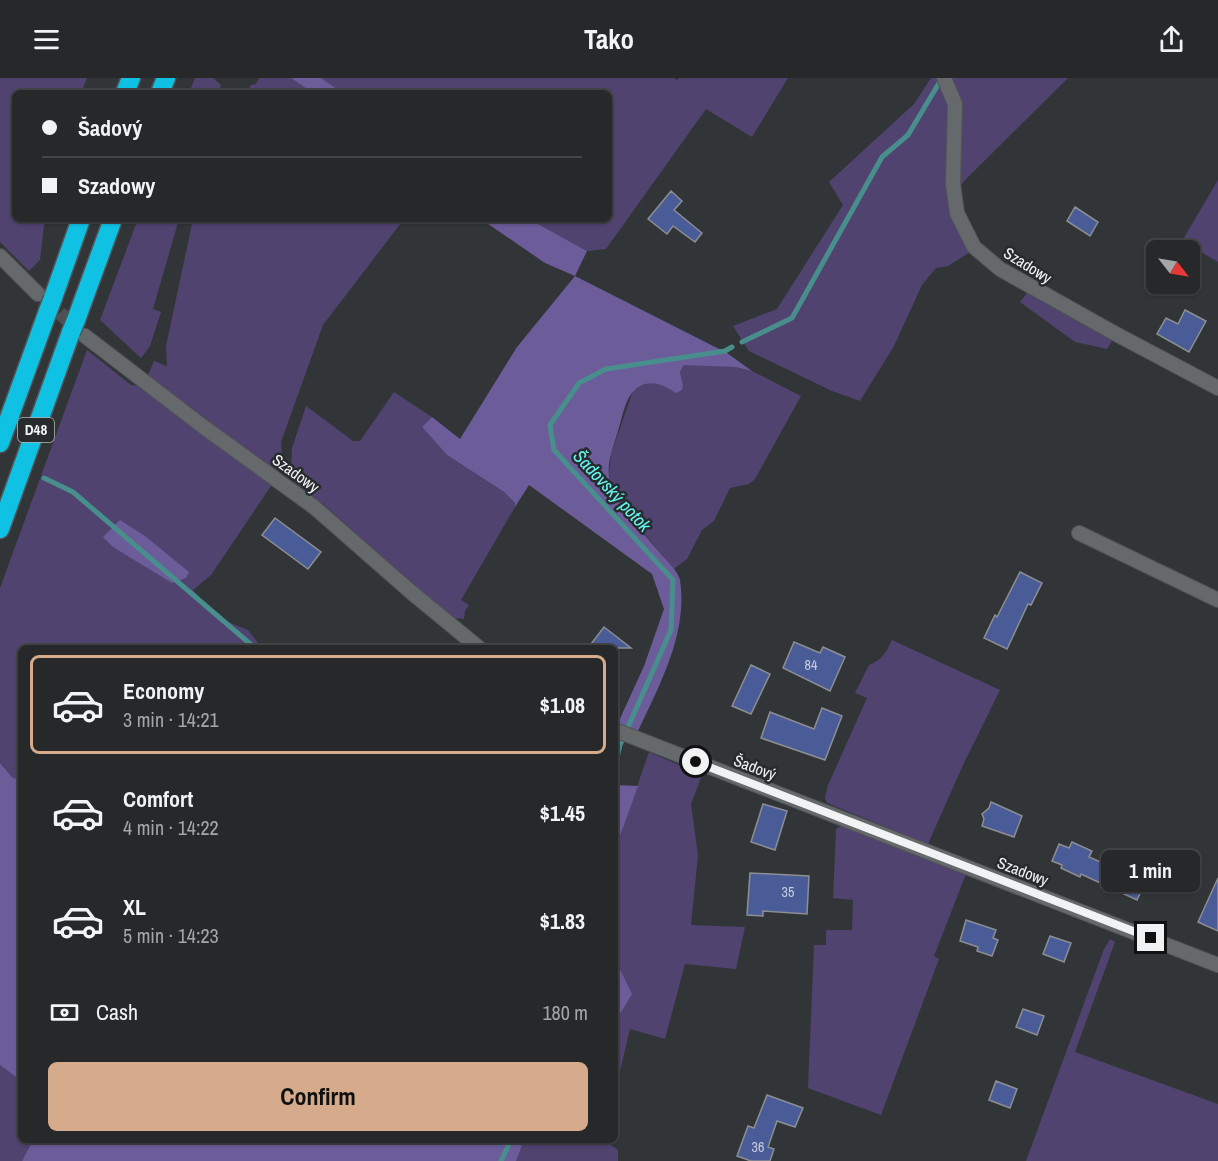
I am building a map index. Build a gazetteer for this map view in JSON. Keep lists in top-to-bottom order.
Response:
{
  "streets": {
    "highway": ["D48"],
    "street": ["Szadowy", "Šadový"]
  },
  "crossings": [
    ["Szadowy", "D48"],
    ["Szadowy", "Šadový"]
  ],
  "water": ["Šadovský potok"],
  "house_numbers": ["84", "35", "36"],
  "north": "bottom right",
  "page": {
    "header": "Tako",
    "banner": ["Šadový", "Szadowy"],
    "list": [
      {
        "name": "Economy",
        "note": "3 min · 14:21",
        "value": "$1.08"
      },
      {
        "name": "Comfort",
        "note": "4 min · 14:22",
        "value": "$1.45"
      },
      {
        "name": "XL",
        "note": "5 min · 14:23",
        "value": "$1.83"
      }
    ],
    "bubble": "1 min",
    "pay": ["Cash", "180 m"],
    "buttons": "Confirm"
  }
}
